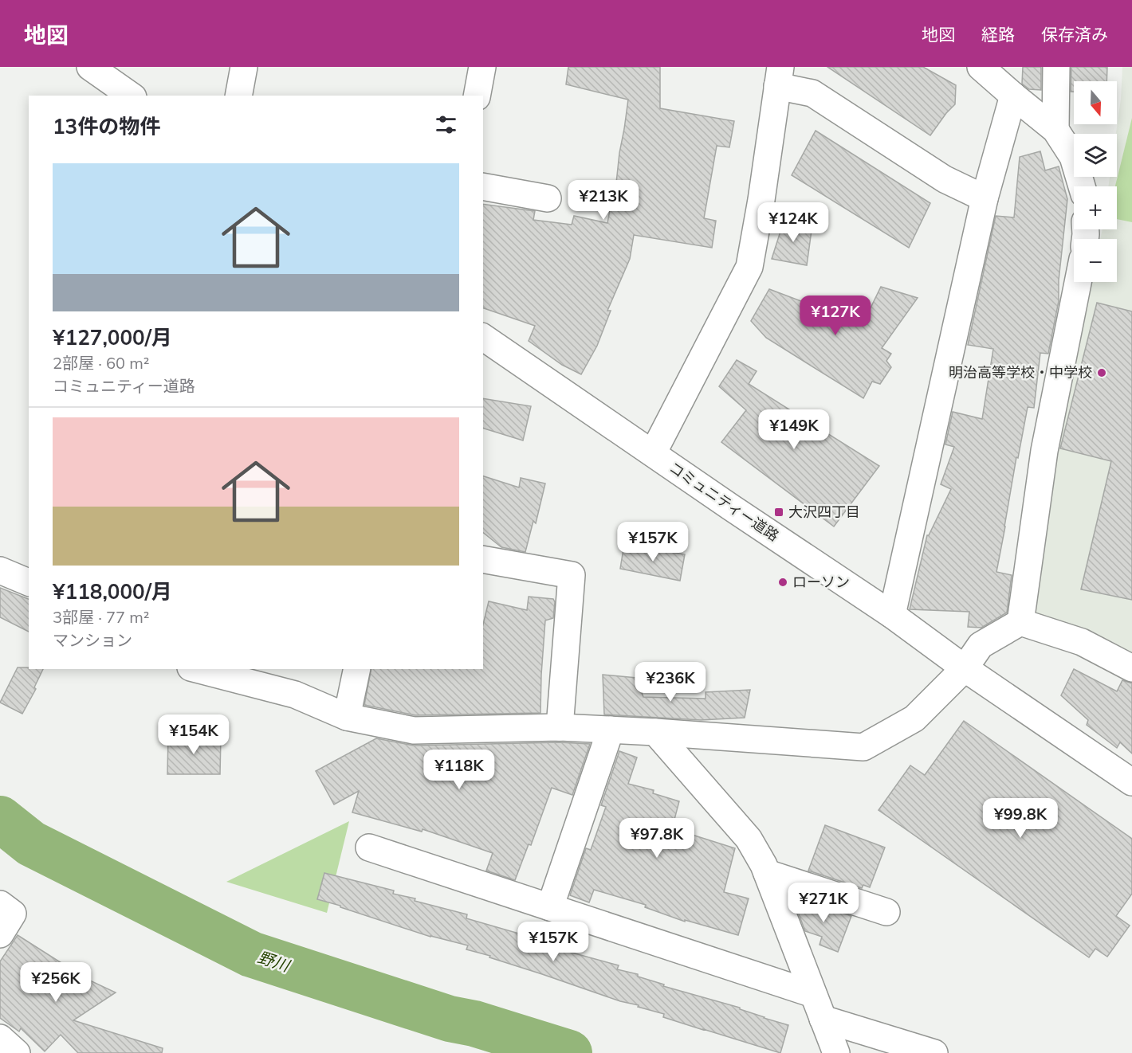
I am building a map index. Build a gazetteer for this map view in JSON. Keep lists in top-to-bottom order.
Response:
{
  "streets": {
    "street": ["コミュニティー道路"]
  },
  "water": ["野川"],
  "places": {
    "other": ["明治高等学校・中学校", "ローソン"],
    "transit": ["大沢四丁目"]
  },
  "north": "bottom",
  "page": {
    "header": "地図",
    "nav": ["地図", "経路", "保存済み"],
    "map_buttons": ["+", "−"],
    "heading": "13件の物件",
    "list": [
      {
        "name": "¥127,000/月",
        "note": "2部屋 · 60 m² · コミュニティー道路"
      },
      {
        "name": "¥118,000/月",
        "note": "3部屋 · 77 m² · マンション"
      }
    ],
    "price": [
      "¥213K",
      "¥124K",
      "¥127K",
      "¥149K",
      "¥157K",
      "¥236K",
      "¥154K",
      "¥118K",
      "¥99.8K",
      "¥97.8K",
      "¥271K",
      "¥157K",
      "¥256K"
    ]
  }
}
